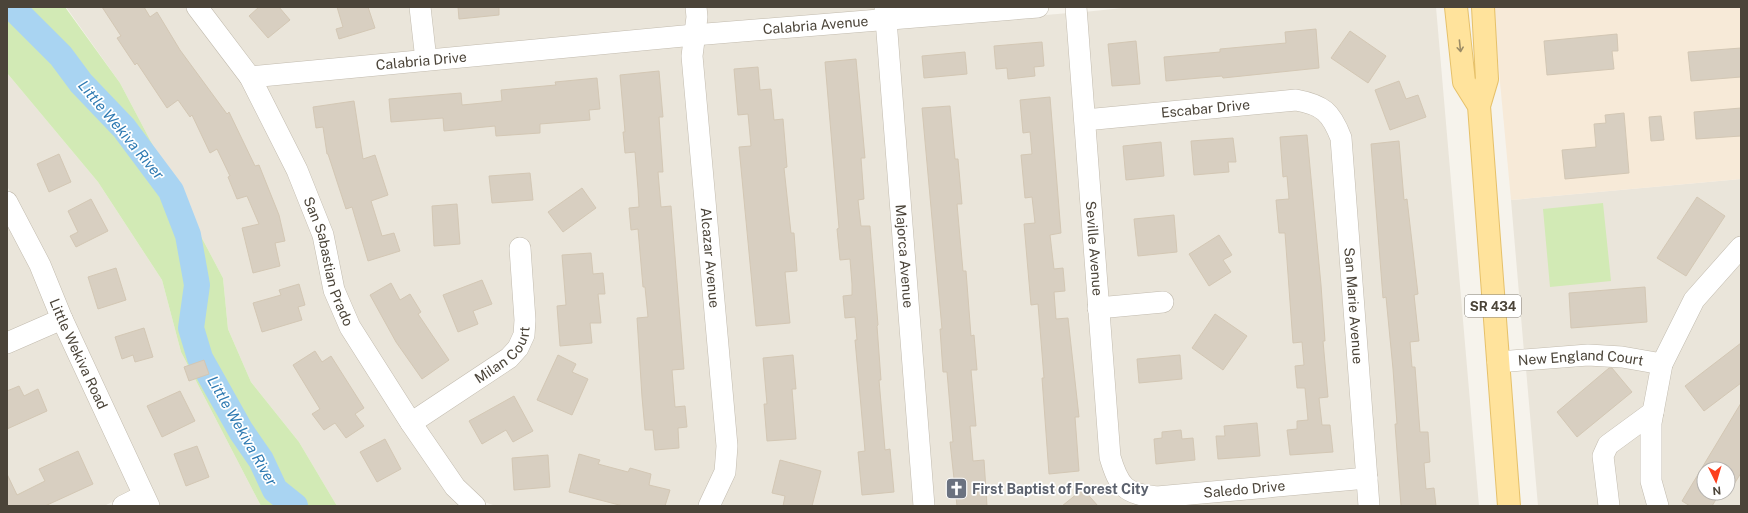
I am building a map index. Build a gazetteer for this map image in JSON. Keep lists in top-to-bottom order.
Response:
{
  "streets": {
    "main road": ["SR 434"],
    "street": [
      "Calabria Avenue",
      "Calabria Drive",
      "Escabar Drive",
      "Seville Avenue",
      "Majorca Avenue",
      "Alcazar Avenue",
      "San Sabastian Prado",
      "San Marie Avenue",
      "Milan Court",
      "Little Wekiva Road",
      "New England Court",
      "Saledo Drive"
    ]
  },
  "crossings": [
    ["Calabria Avenue", "Calabria Drive"],
    ["Calabria Avenue", "Majorca Avenue"],
    ["Calabria Avenue", "Alcazar Avenue"],
    ["Calabria Drive", "San Sabastian Prado"],
    ["Escabar Drive", "Seville Avenue"],
    ["Escabar Drive", "San Marie Avenue"],
    ["Seville Avenue", "Saledo Drive"],
    ["San Sabastian Prado", "Milan Court"],
    ["San Marie Avenue", "Saledo Drive"],
    ["SR 434", "New England Court"]
  ],
  "water": ["Little Wekiva River"],
  "places": {
    "church": ["First Baptist of Forest City"]
  },
  "north": "bottom"
}
